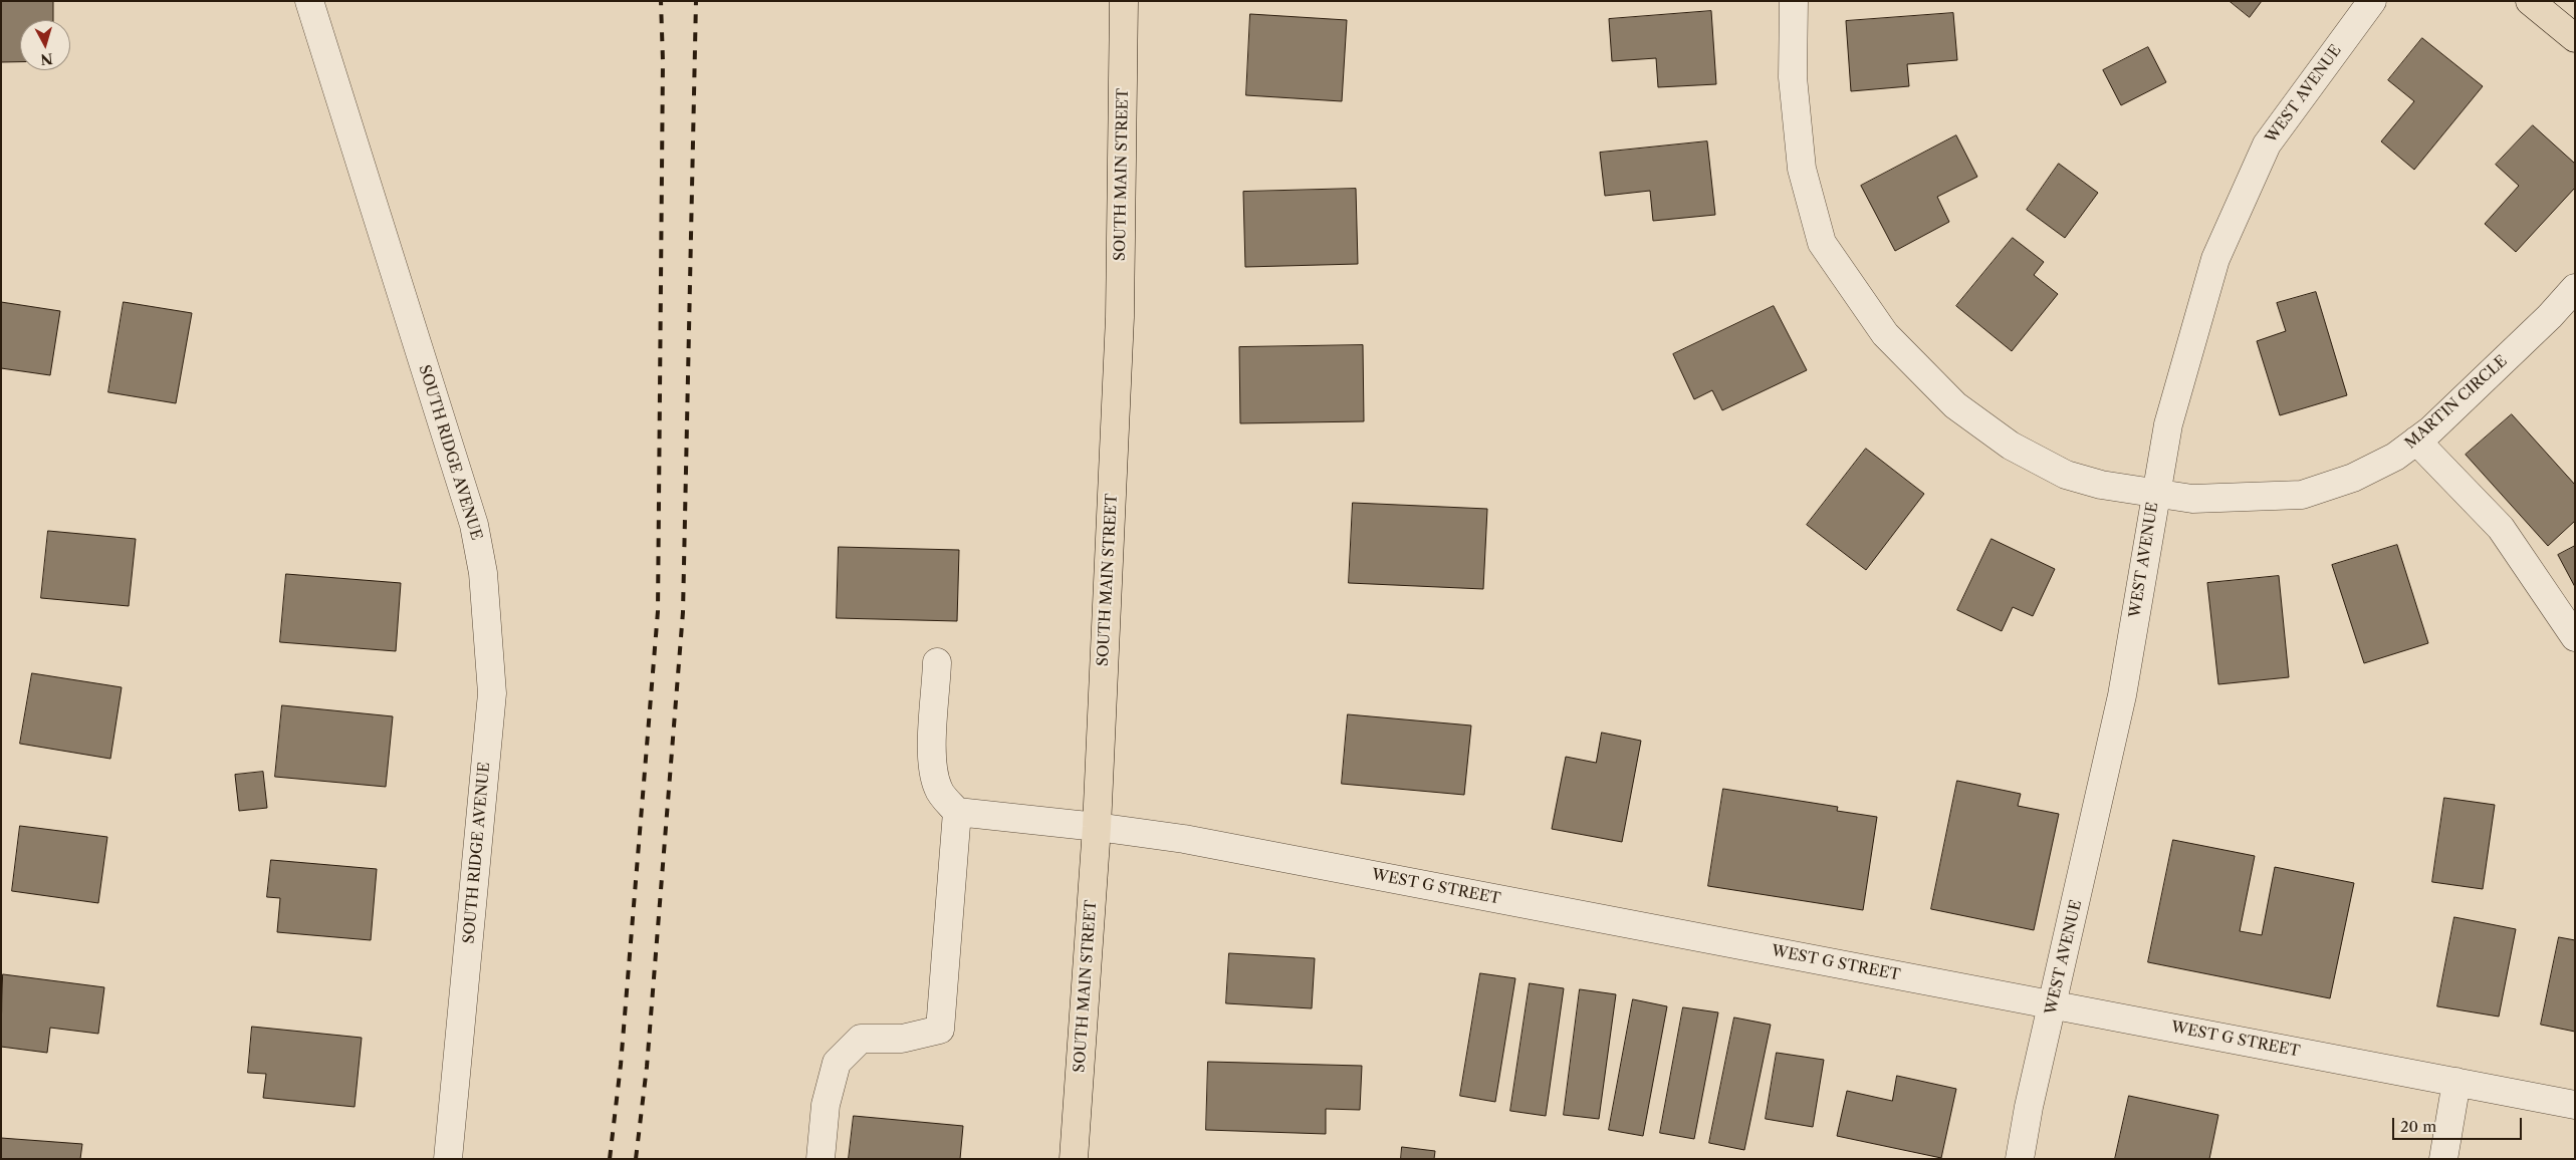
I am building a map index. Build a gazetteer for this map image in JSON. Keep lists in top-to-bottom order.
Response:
{
  "streets": {
    "main road": ["SOUTH MAIN STREET"],
    "street": [
      "WEST AVENUE",
      "MARTIN CIRCLE",
      "SOUTH RIDGE AVENUE",
      "WEST G STREET"
    ]
  },
  "crossings": [
    ["WEST AVENUE", "MARTIN CIRCLE"],
    ["WEST AVENUE", "WEST G STREET"],
    ["SOUTH MAIN STREET", "WEST G STREET"]
  ],
  "scale_bar": "20 m",
  "north": "bottom"
}
